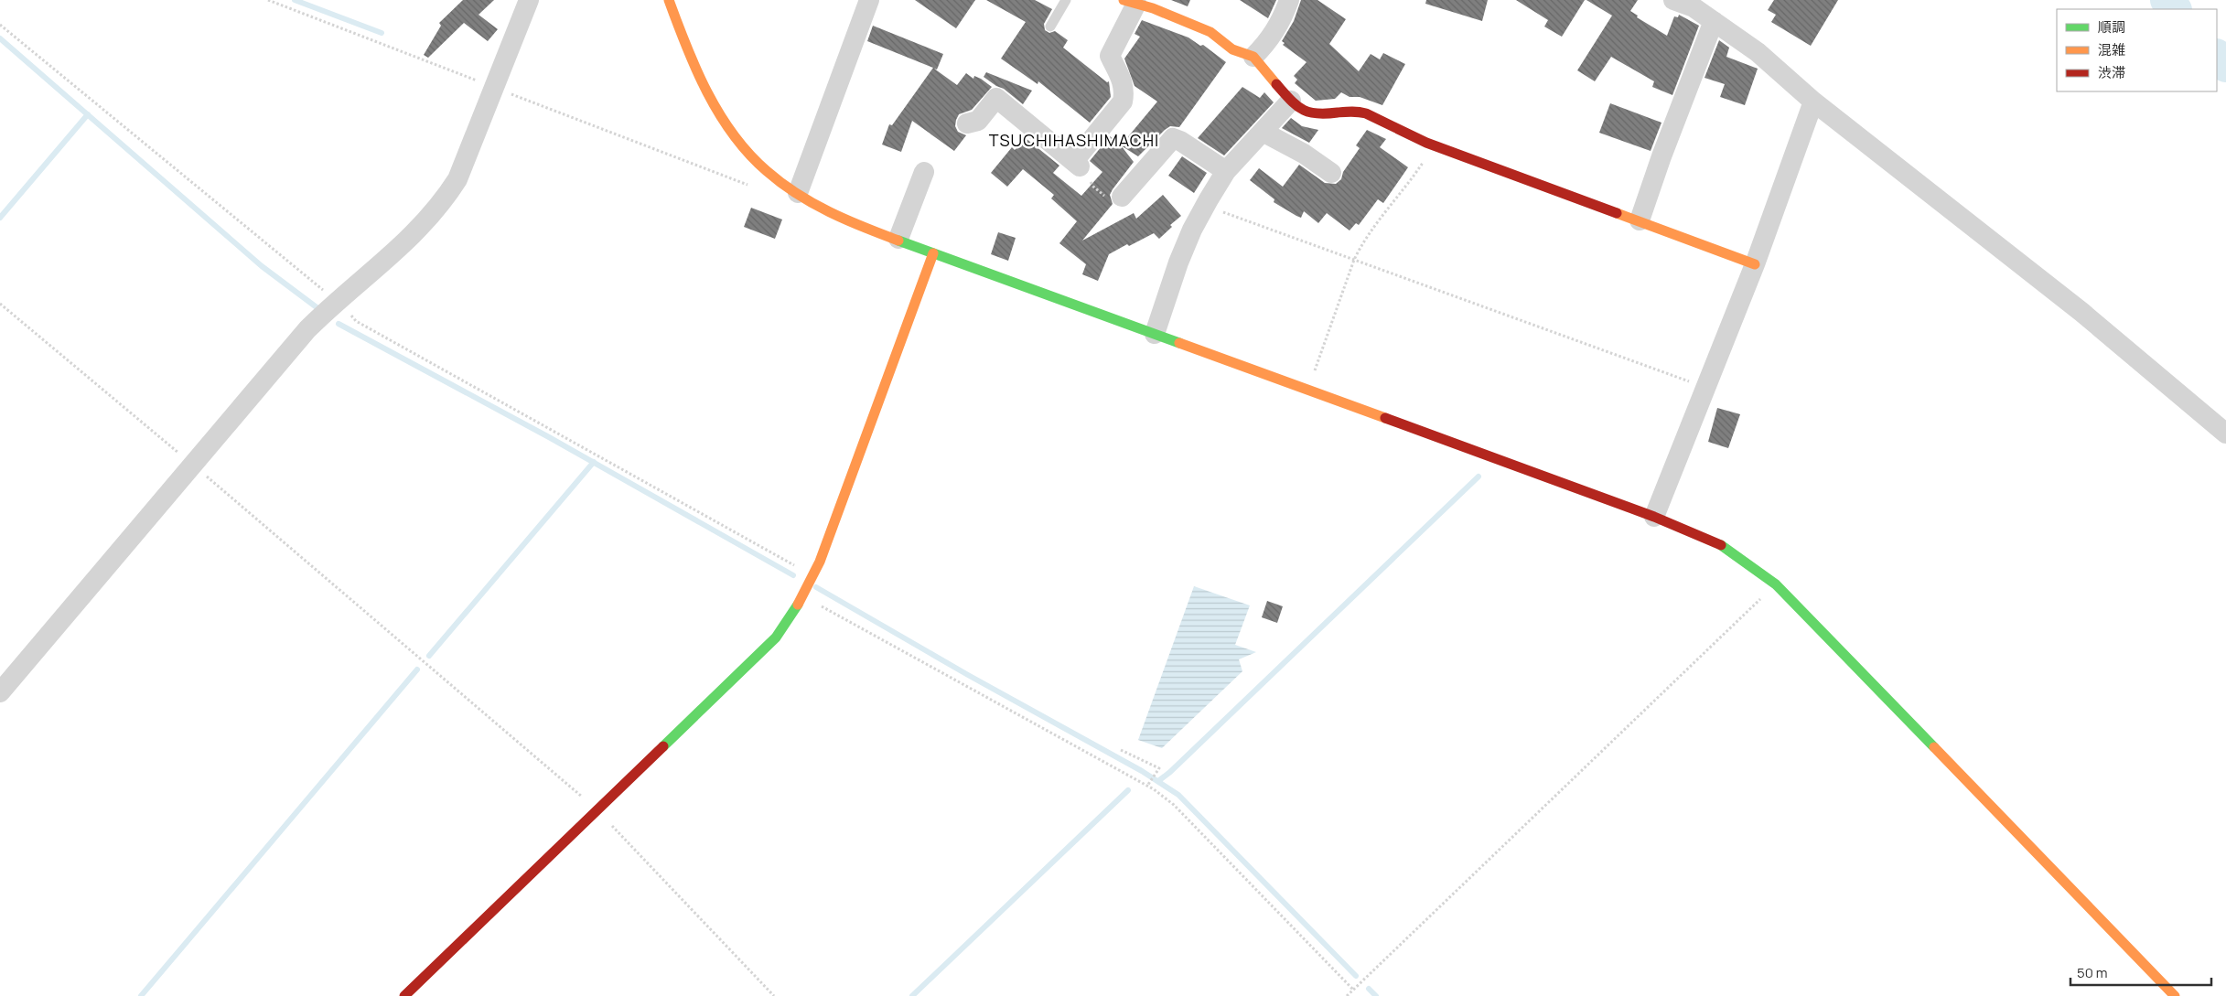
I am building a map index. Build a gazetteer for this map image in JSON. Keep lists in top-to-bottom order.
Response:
{
  "districts": ["TSUCHIHASHIMACHI"],
  "legend": ["順調", "混雑", "渋滞"],
  "scale_bar": "50 m"
}
